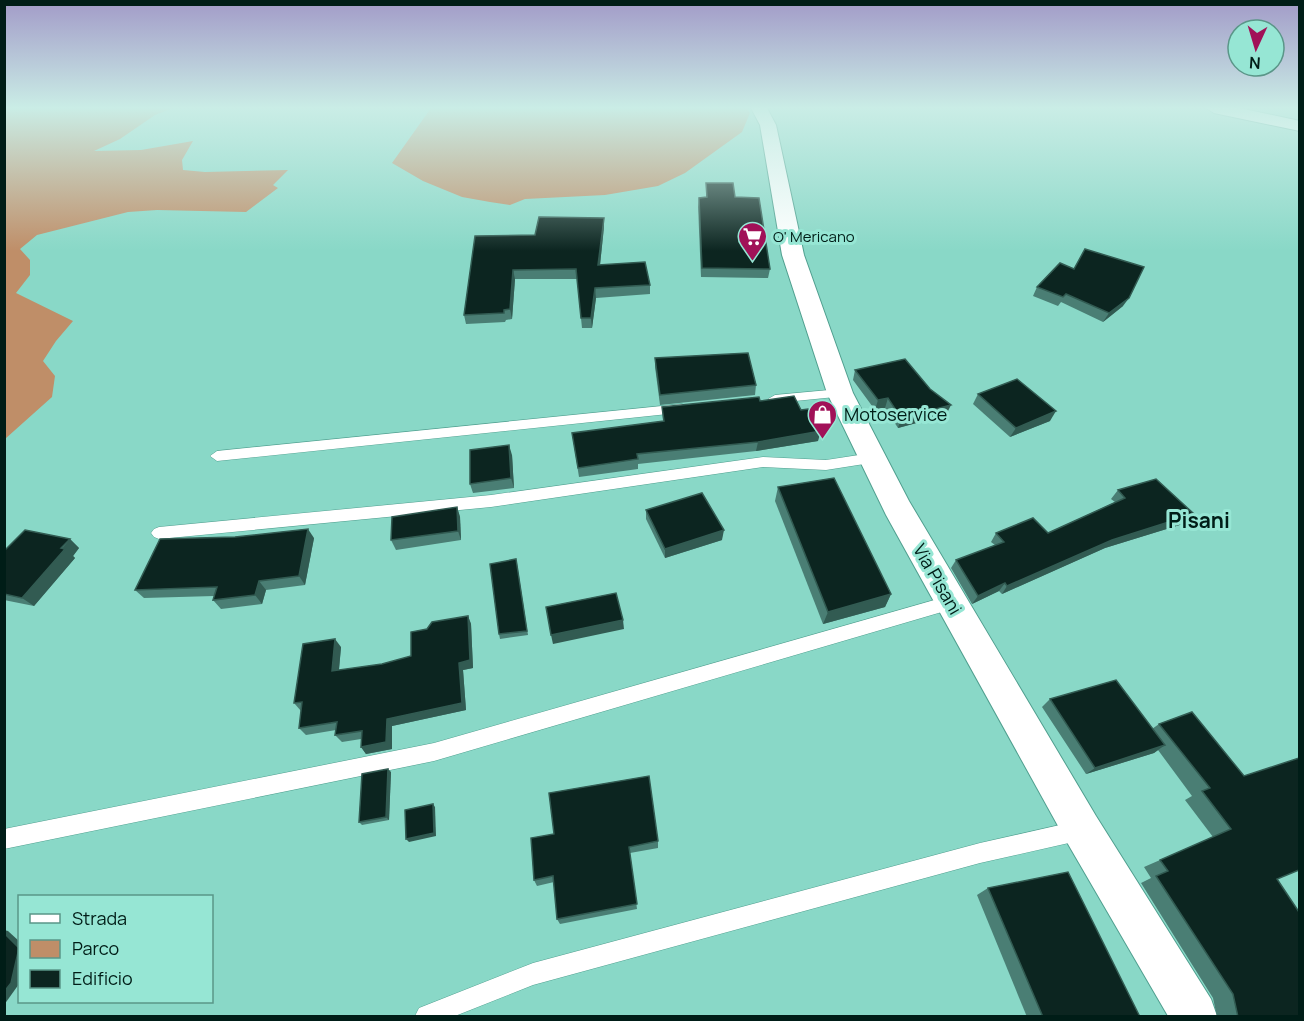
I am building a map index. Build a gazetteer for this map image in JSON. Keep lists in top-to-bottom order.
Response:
{
  "streets": {
    "street": ["Via Pisani"]
  },
  "districts": ["Pisani"],
  "places": {
    "supermarket": ["O' Mericano"],
    "shop": ["Motoservice"]
  },
  "legend": ["Strada", "Parco", "Edificio"],
  "north": "bottom"
}
